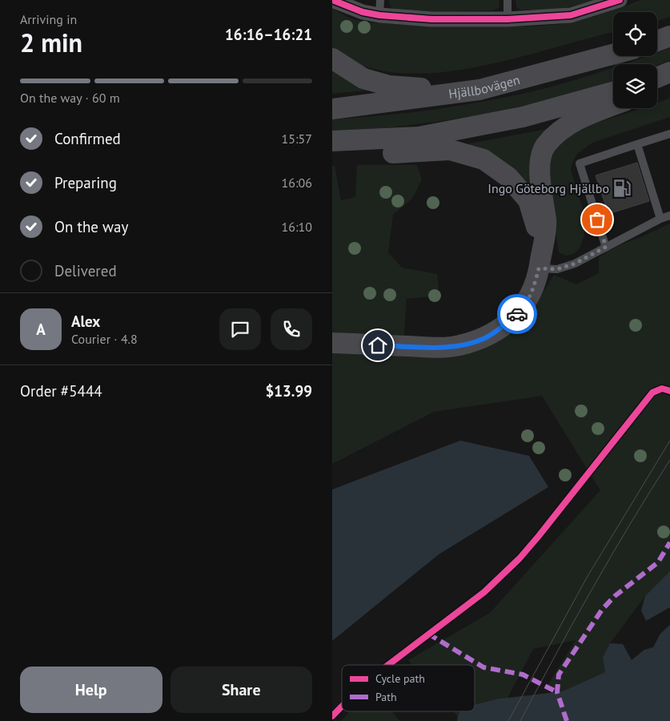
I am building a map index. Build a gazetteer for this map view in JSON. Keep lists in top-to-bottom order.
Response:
{
  "streets": {
    "main road": ["Hjällbovägen"]
  },
  "places": {
    "fuel station": ["Ingo Göteborg Hjällbo"]
  },
  "legend": ["Cycle path", "Path"],
  "page": {
    "heading": ["2 min", "Arriving in", "16:16–16:21"],
    "panel": [
      "Alex",
      "Courier · 4.8",
      "Order #5444",
      "$13.99"
    ],
    "bar": "On the way · 60 m",
    "list": [
      ["Confirmed", "15:57"],
      ["Preparing", "16:06"],
      ["On the way", "16:10"],
      "Delivered"
    ],
    "round": "A",
    "buttons": ["Help", "Share"]
  }
}
